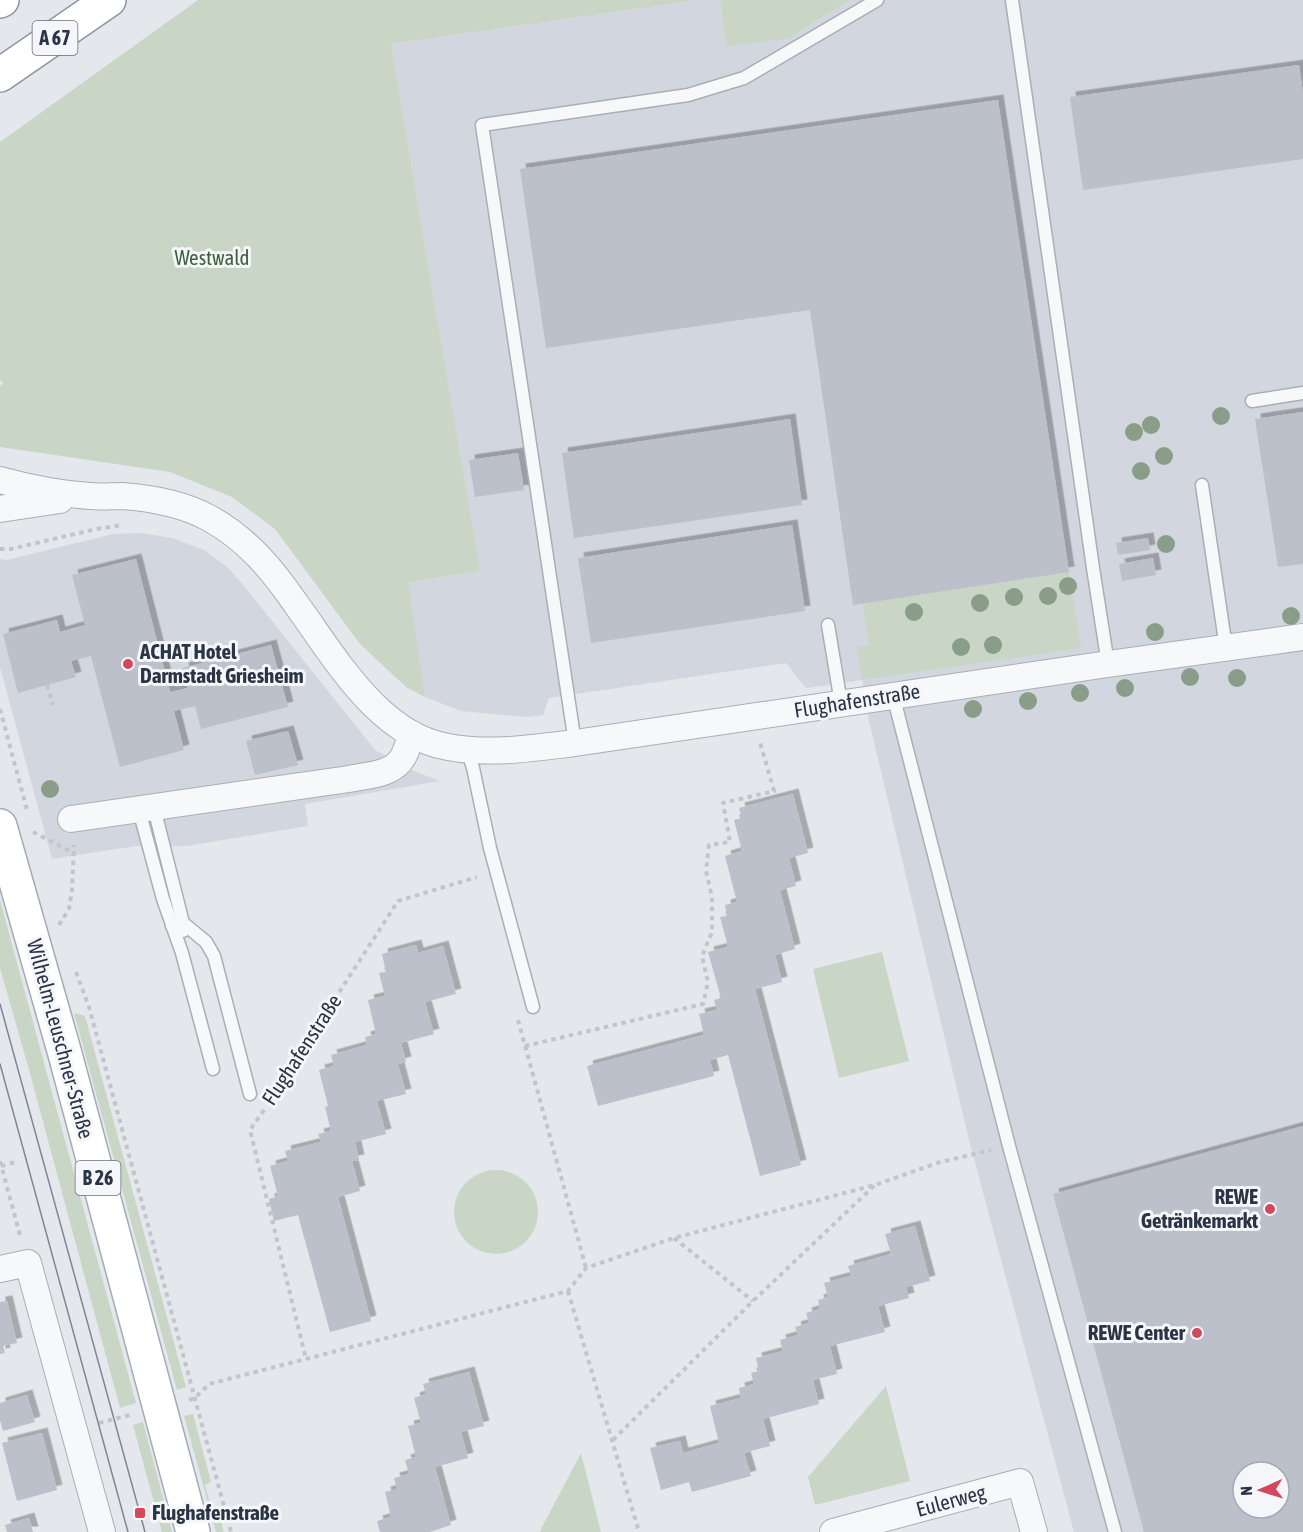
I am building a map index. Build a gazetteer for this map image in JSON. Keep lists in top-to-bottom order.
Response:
{
  "streets": {
    "main road": ["A 67", "Wilhelm-Leuschner-Straße", "B 26"],
    "street": ["Flughafenstraße", "Eulerweg"]
  },
  "parks": ["Westwald"],
  "places": {
    "other": ["ACHAT Hotel Darmstadt Griesheim", "REWE Getränkemarkt", "REWE Center"],
    "transit": ["Flughafenstraße"]
  },
  "north": "left"
}
